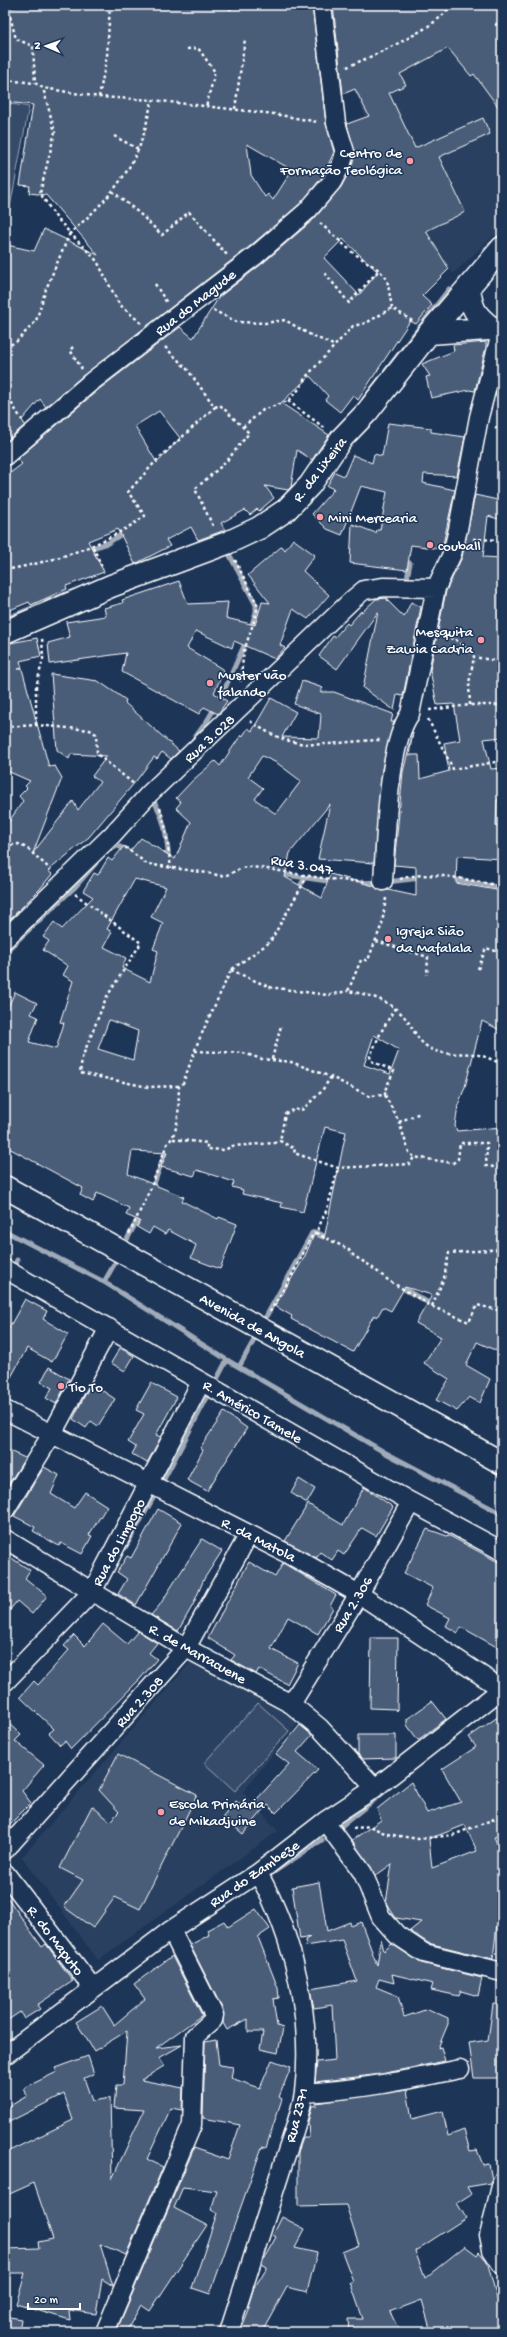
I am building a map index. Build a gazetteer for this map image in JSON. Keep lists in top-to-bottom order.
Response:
{
  "streets": {
    "street": [
      "Rua do Magude",
      "R. da Lixeira",
      "Rua 3.028",
      "Avenida de Angola",
      "R. Américo Tamele",
      "R. da Matola",
      "Rua do Limpopo",
      "Rua 2.306",
      "R. de Marracuene",
      "Rua 2.308",
      "Rua do Zambeze",
      "R. do Maputo",
      "Rua 2371"
    ],
    "path": ["Rua 3.047"]
  },
  "crossings": [
    ["Rua 3.028", "Rua 3.047"],
    ["R. Américo Tamele", "Rua do Limpopo"],
    ["R. Américo Tamele", "Rua 2.306"],
    ["R. da Matola", "Rua do Limpopo"],
    ["R. da Matola", "Rua 2.306"],
    ["R. da Matola", "Rua 2.308"],
    ["R. da Matola", "Rua do Zambeze"],
    ["Rua do Limpopo", "R. de Marracuene"],
    ["Rua 2.306", "R. de Marracuene"],
    ["R. de Marracuene", "Rua 2.308"],
    ["R. de Marracuene", "Rua do Zambeze"],
    ["Rua do Zambeze", "R. do Maputo"],
    ["Rua do Zambeze", "Rua 2371"]
  ],
  "places": [
    "Centro de Formação Teológica",
    "Mini Mercearia",
    "couball",
    "Mesquita Zawia Cadria",
    "Muster vão falando",
    "Igreja Sião da Mafalala",
    "Tio To",
    "Escola Primária de Mikadjuine"
  ],
  "scale_bar": "20 m",
  "north": "left"
}
